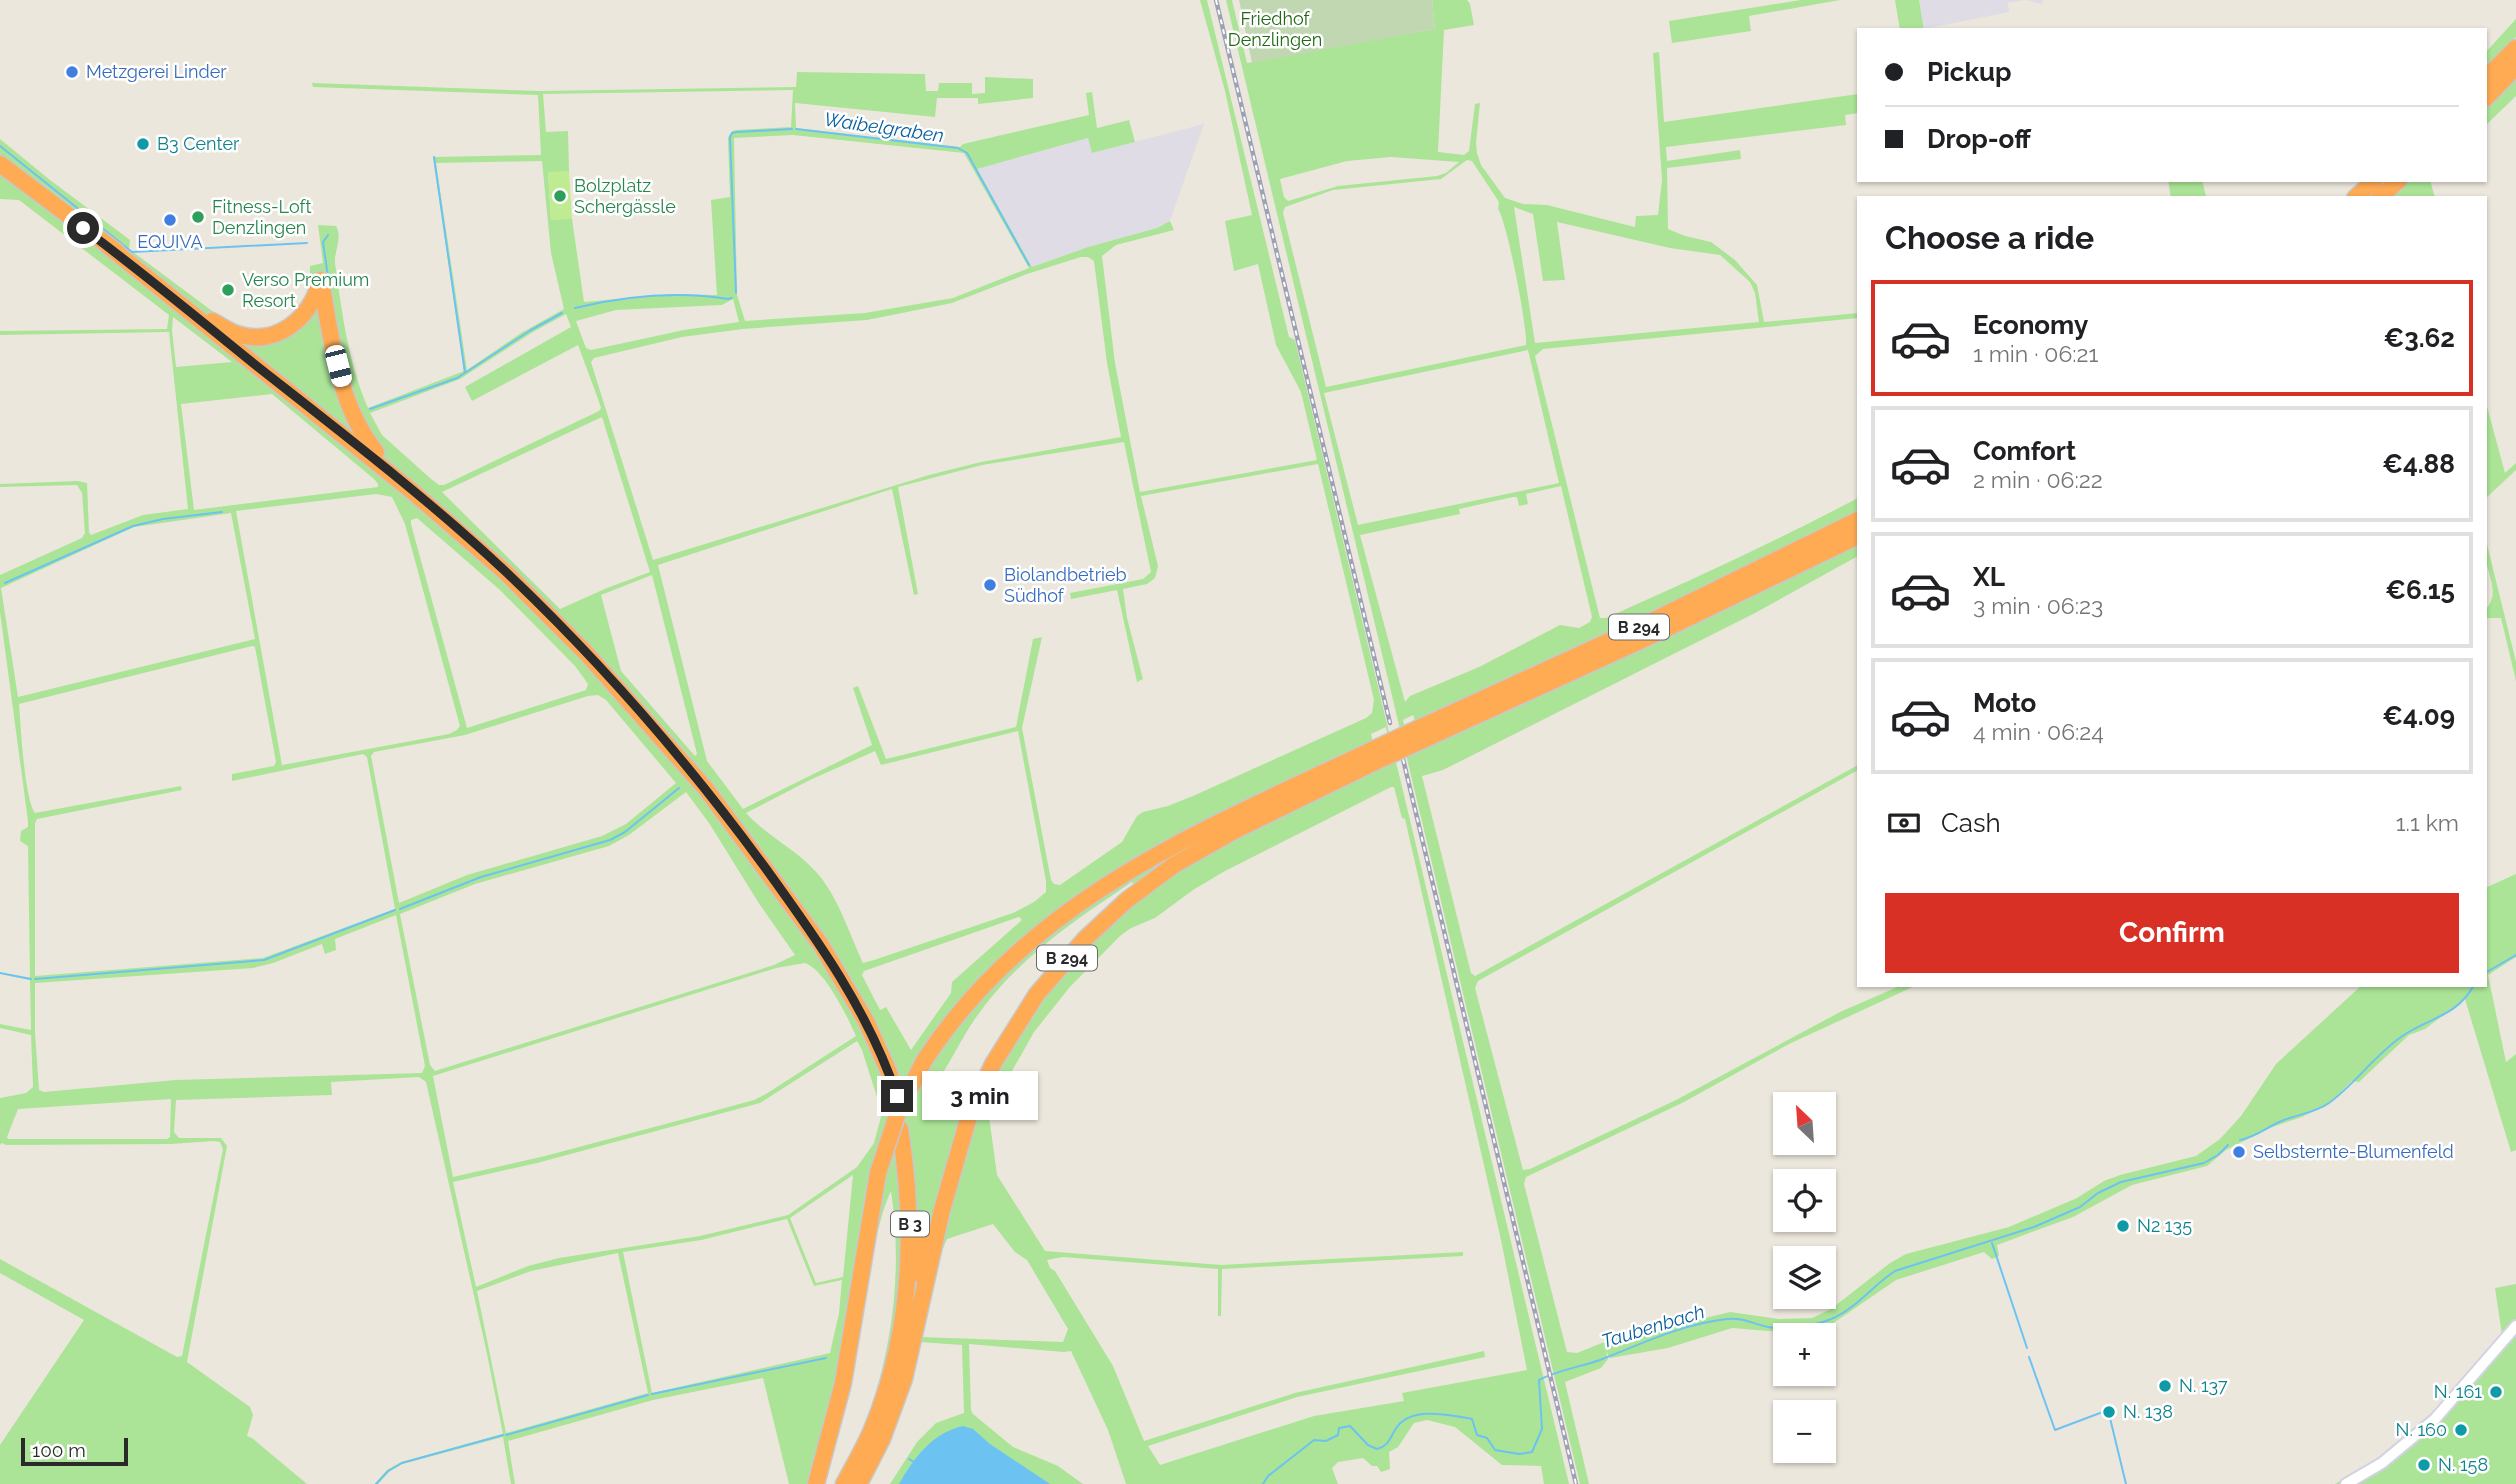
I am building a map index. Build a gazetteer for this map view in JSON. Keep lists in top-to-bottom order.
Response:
{
  "streets": {
    "highway": ["B 294", "B 3"]
  },
  "crossings": [
    ["B 294", "B 3"]
  ],
  "water": ["Waibelgraben", "Taubenbach"],
  "parks": ["Friedhof Denzlingen"],
  "places": [
    "Metzgerei Linder",
    "B3 Center",
    "Bolzplatz Schergässle",
    "Fitness-Loft Denzlingen",
    "EQUIVA",
    "Verso Premium Resort",
    "Biolandbetrieb Südhof",
    "Selbsternte-Blumenfeld",
    "N2 135",
    "N. 137",
    "N. 161",
    "N. 138",
    "N. 160",
    "N. 158"
  ],
  "scale_bar": "100 m",
  "north": "top left",
  "page": {
    "banner": ["Pickup", "Drop-off"],
    "heading": "Choose a ride",
    "list": [
      {
        "name": "Economy",
        "note": "1 min · 06:21",
        "value": "€3.62"
      },
      {
        "name": "Comfort",
        "note": "2 min · 06:22",
        "value": "€4.88"
      },
      {
        "name": "XL",
        "note": "3 min · 06:23",
        "value": "€6.15"
      },
      {
        "name": "Moto",
        "note": "4 min · 06:24",
        "value": "€4.09"
      }
    ],
    "pay": ["Cash", "1.1 km"],
    "buttons": "Confirm",
    "bubble": "3 min",
    "map_buttons": ["+", "−"],
    "scale": "100 m"
  }
}
